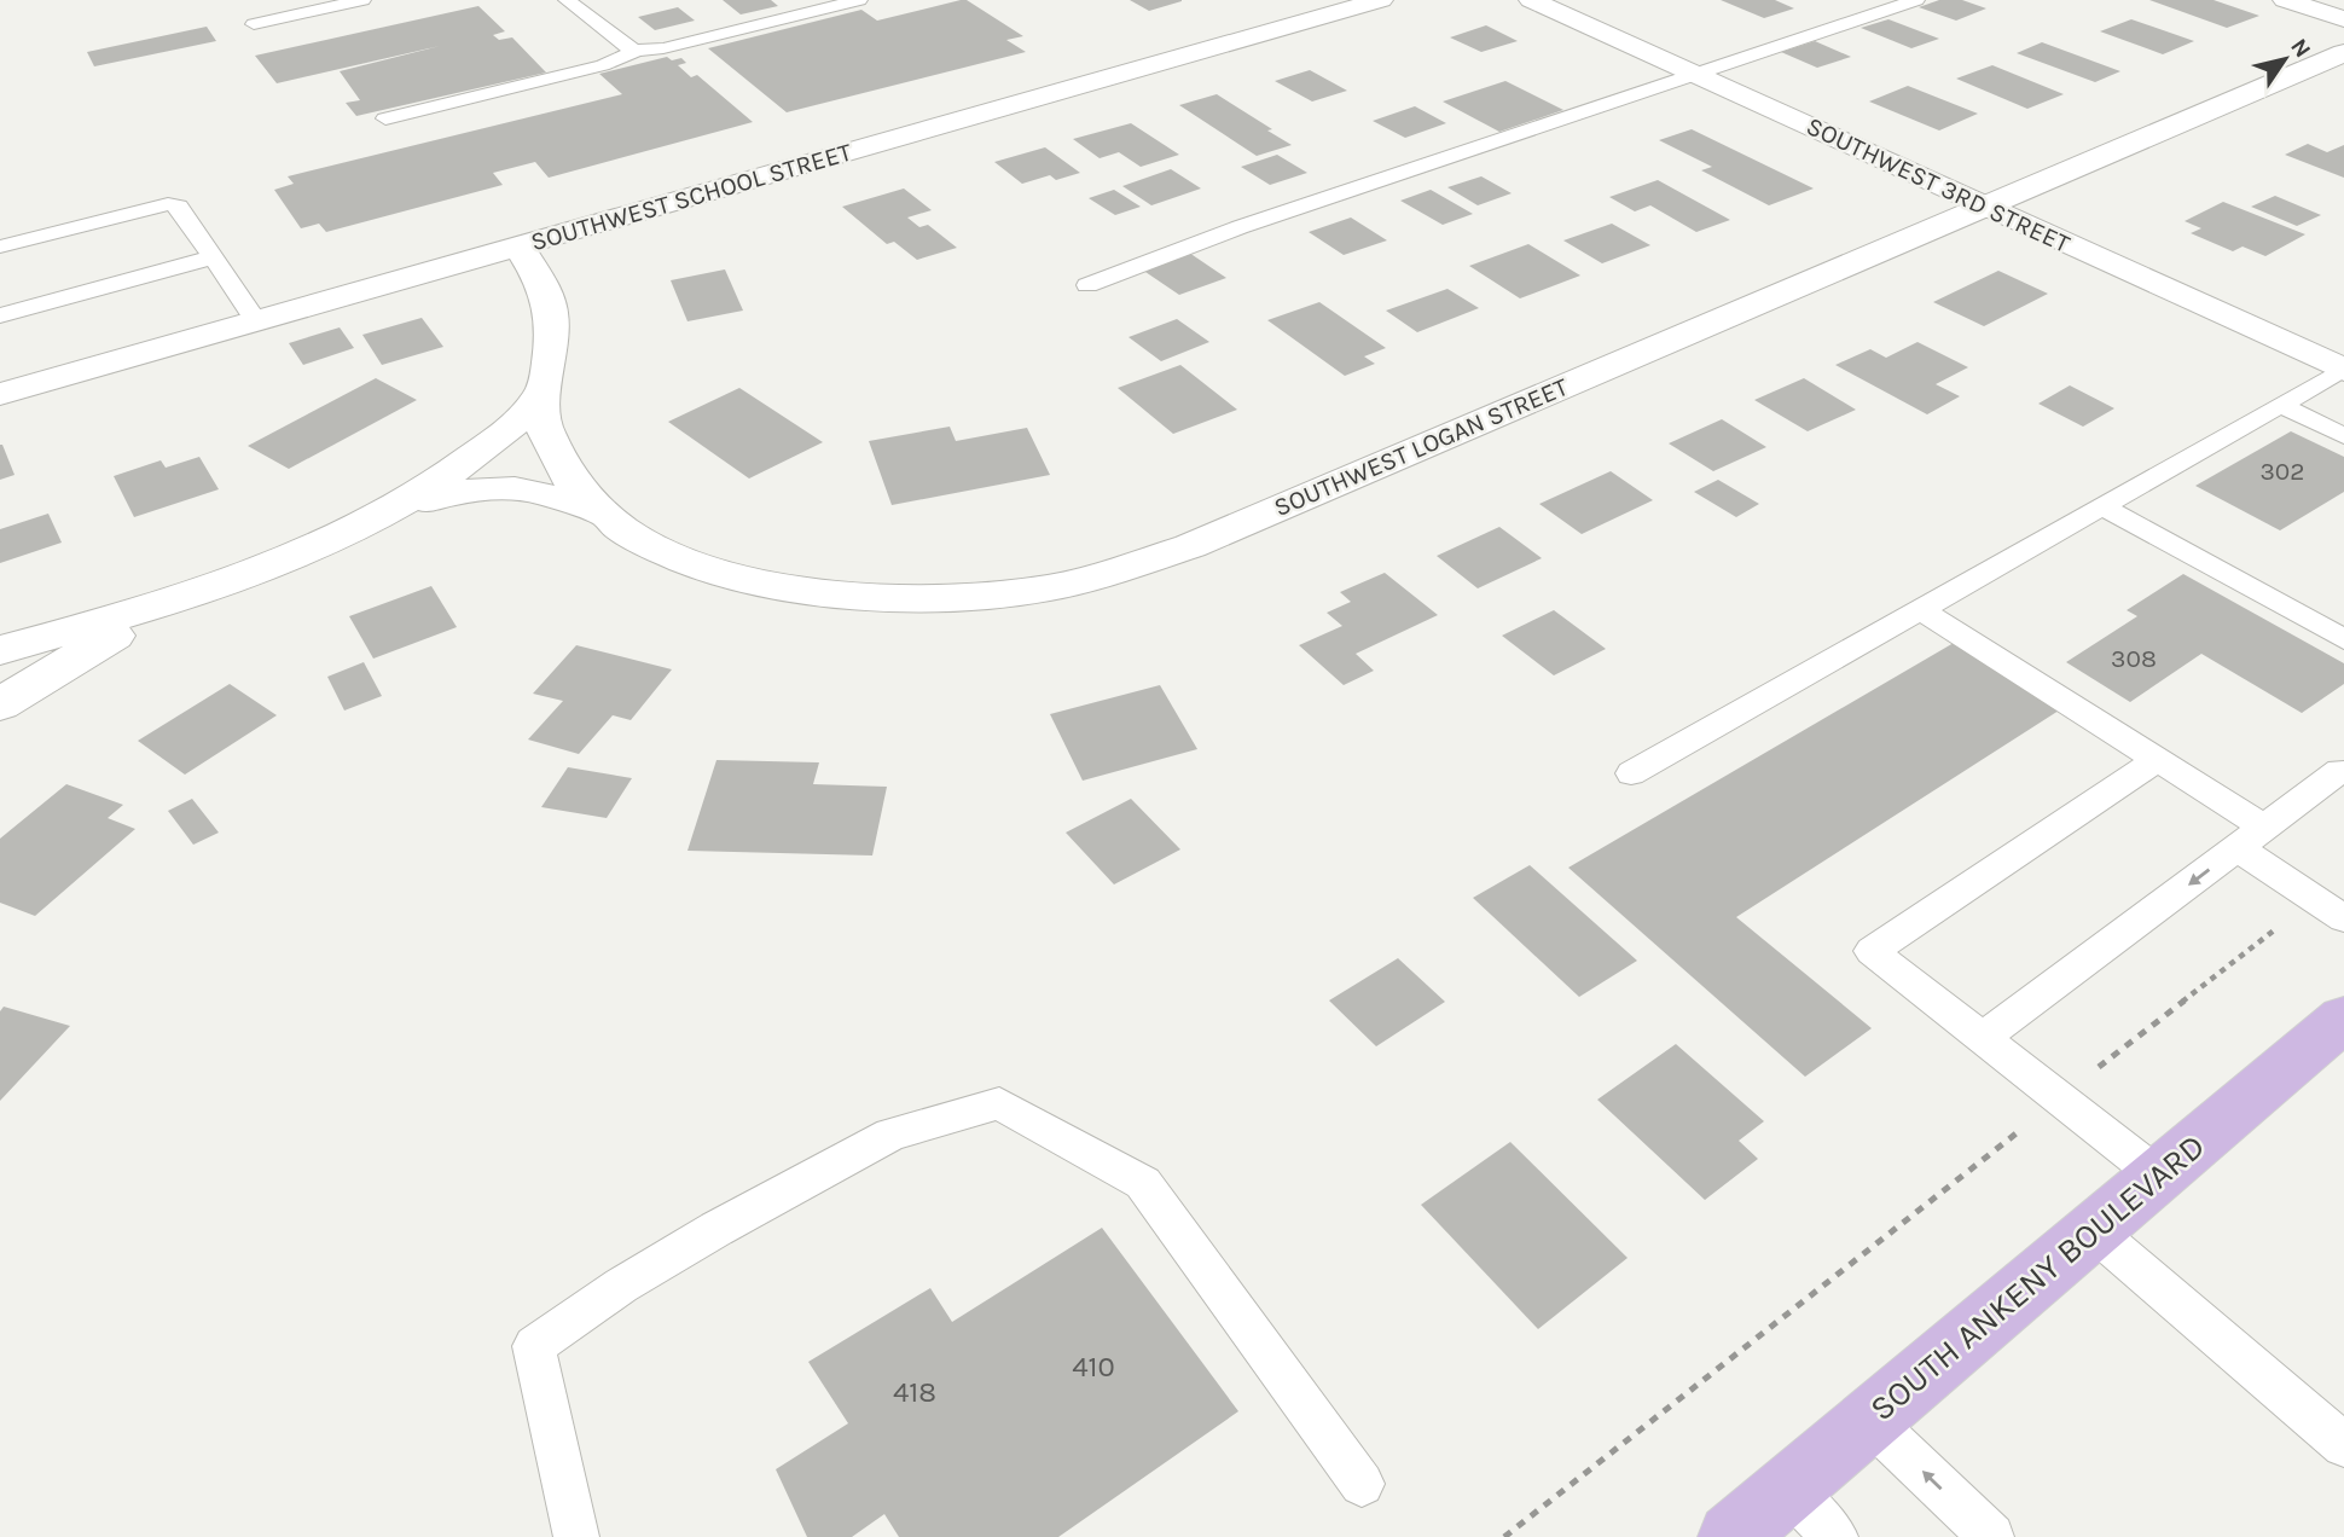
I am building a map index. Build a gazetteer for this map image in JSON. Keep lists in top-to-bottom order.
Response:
{
  "streets": {
    "main road": ["SOUTH ANKENY BOULEVARD"],
    "street": ["SOUTHWEST 3RD STREET", "SOUTHWEST SCHOOL STREET", "SOUTHWEST LOGAN STREET"]
  },
  "crossings": [
    ["SOUTHWEST 3RD STREET", "SOUTHWEST LOGAN STREET"],
    ["SOUTHWEST SCHOOL STREET", "SOUTHWEST LOGAN STREET"]
  ],
  "house_numbers": [
    "302",
    "308",
    "410",
    "418"
  ],
  "north": "top right"
}
